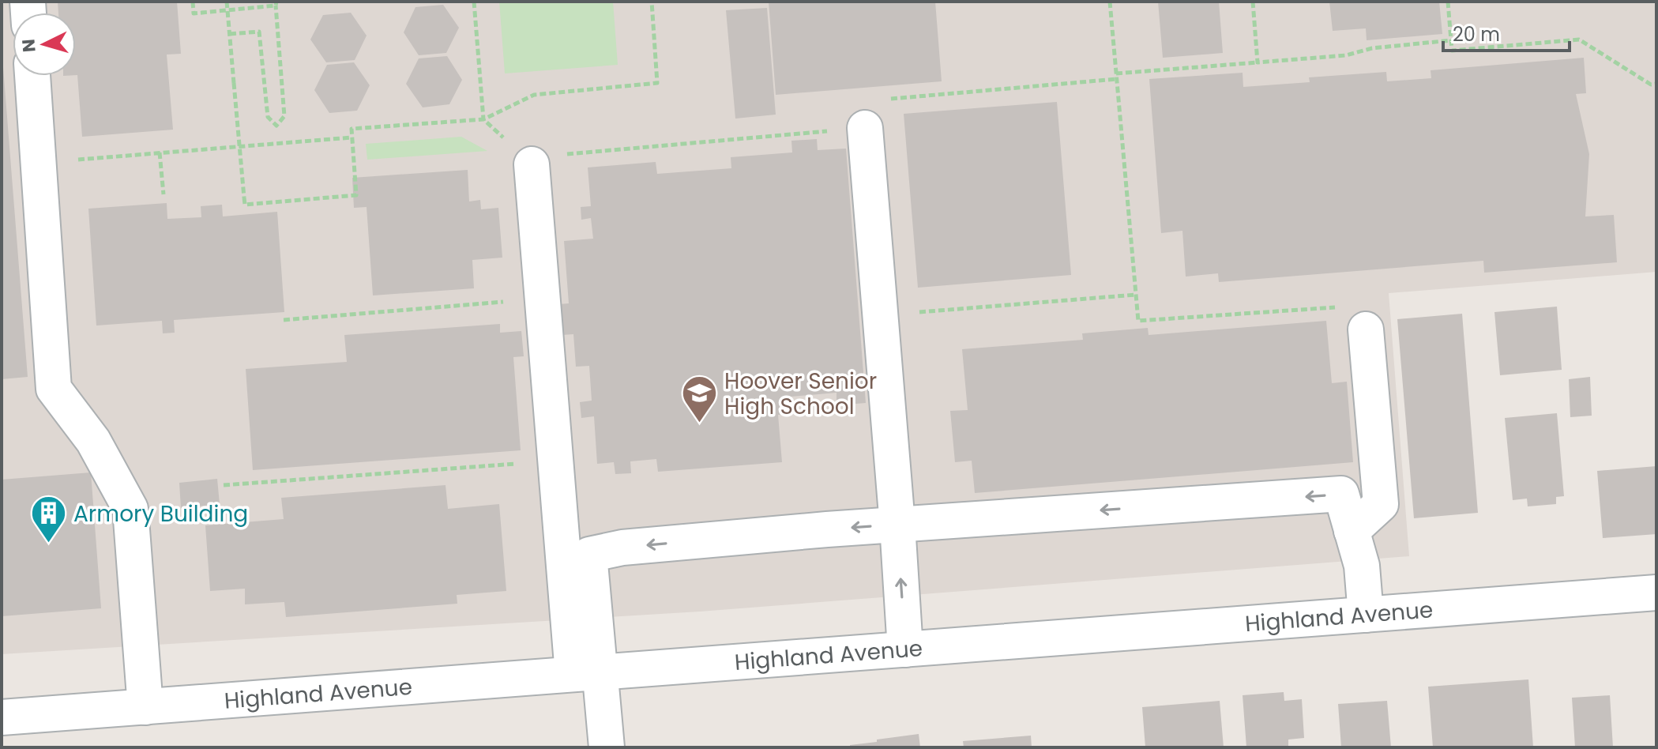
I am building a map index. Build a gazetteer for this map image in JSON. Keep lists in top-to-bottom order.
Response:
{
  "streets": {
    "street": ["Highland Avenue"]
  },
  "places": {
    "school or university": ["Hoover Senior High School"],
    "building": ["Armory Building"]
  },
  "scale_bar": "20 m",
  "north": "left"
}
